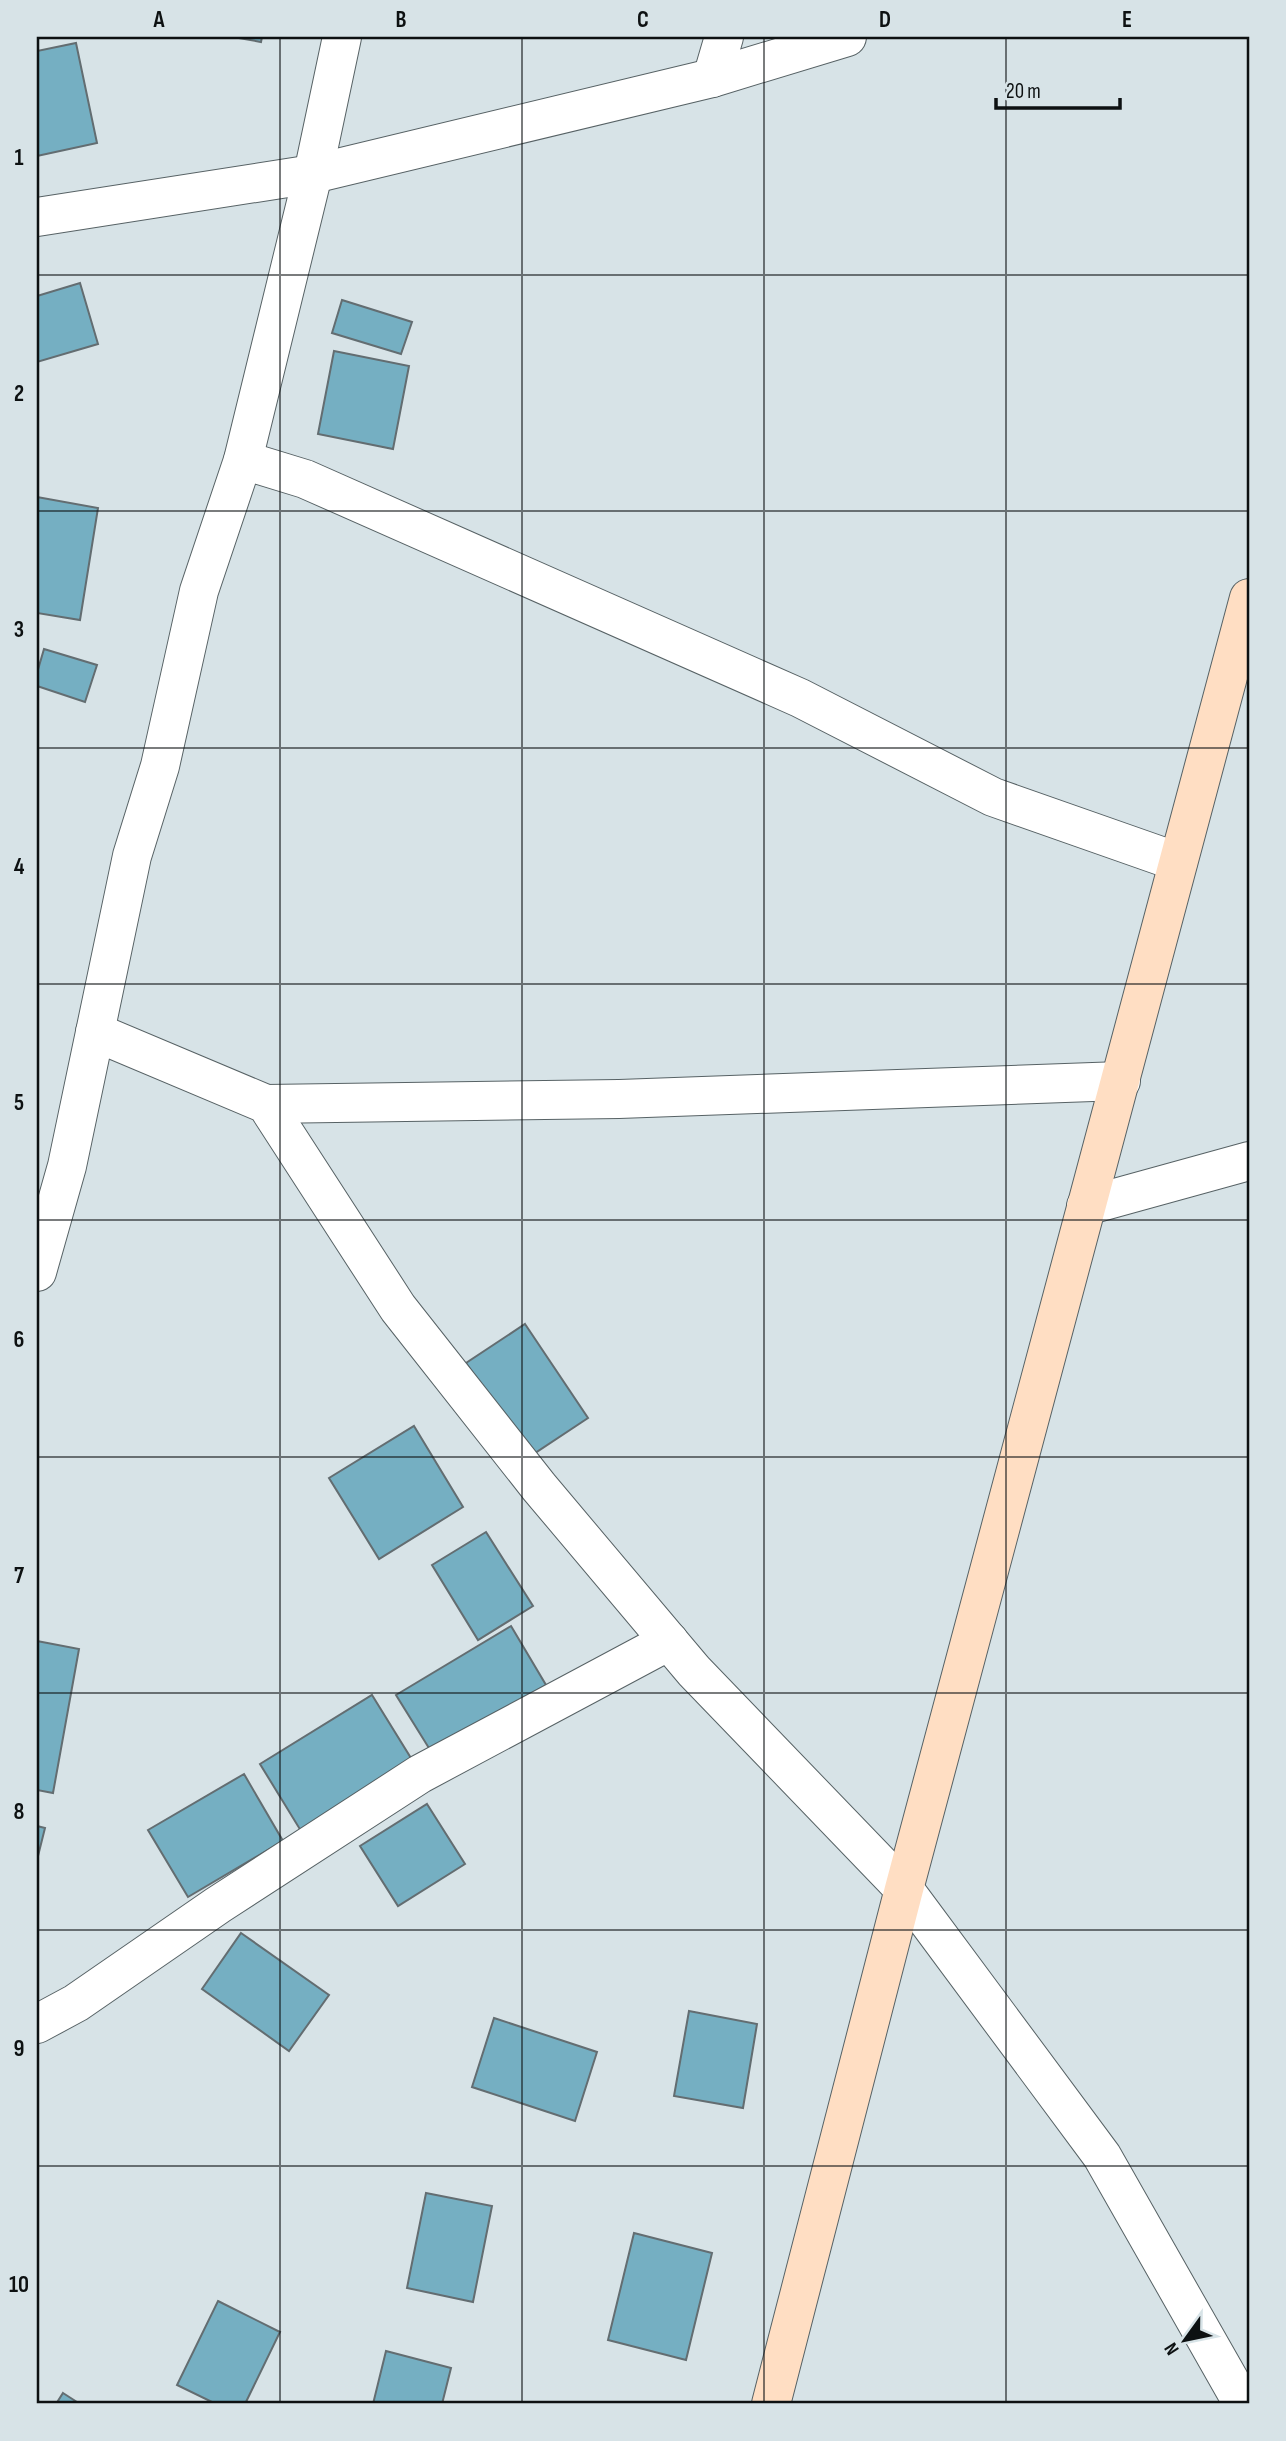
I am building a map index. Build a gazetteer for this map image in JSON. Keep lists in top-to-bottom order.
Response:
{
  "scale_bar": "20 m",
  "north": "bottom left",
  "grid": {
    "columns": [
      "A",
      "B",
      "C",
      "D",
      "E"
    ],
    "rows": [
      "1",
      "2",
      "3",
      "4",
      "5",
      "6",
      "7",
      "8",
      "9",
      "10"
    ]
  }
}
